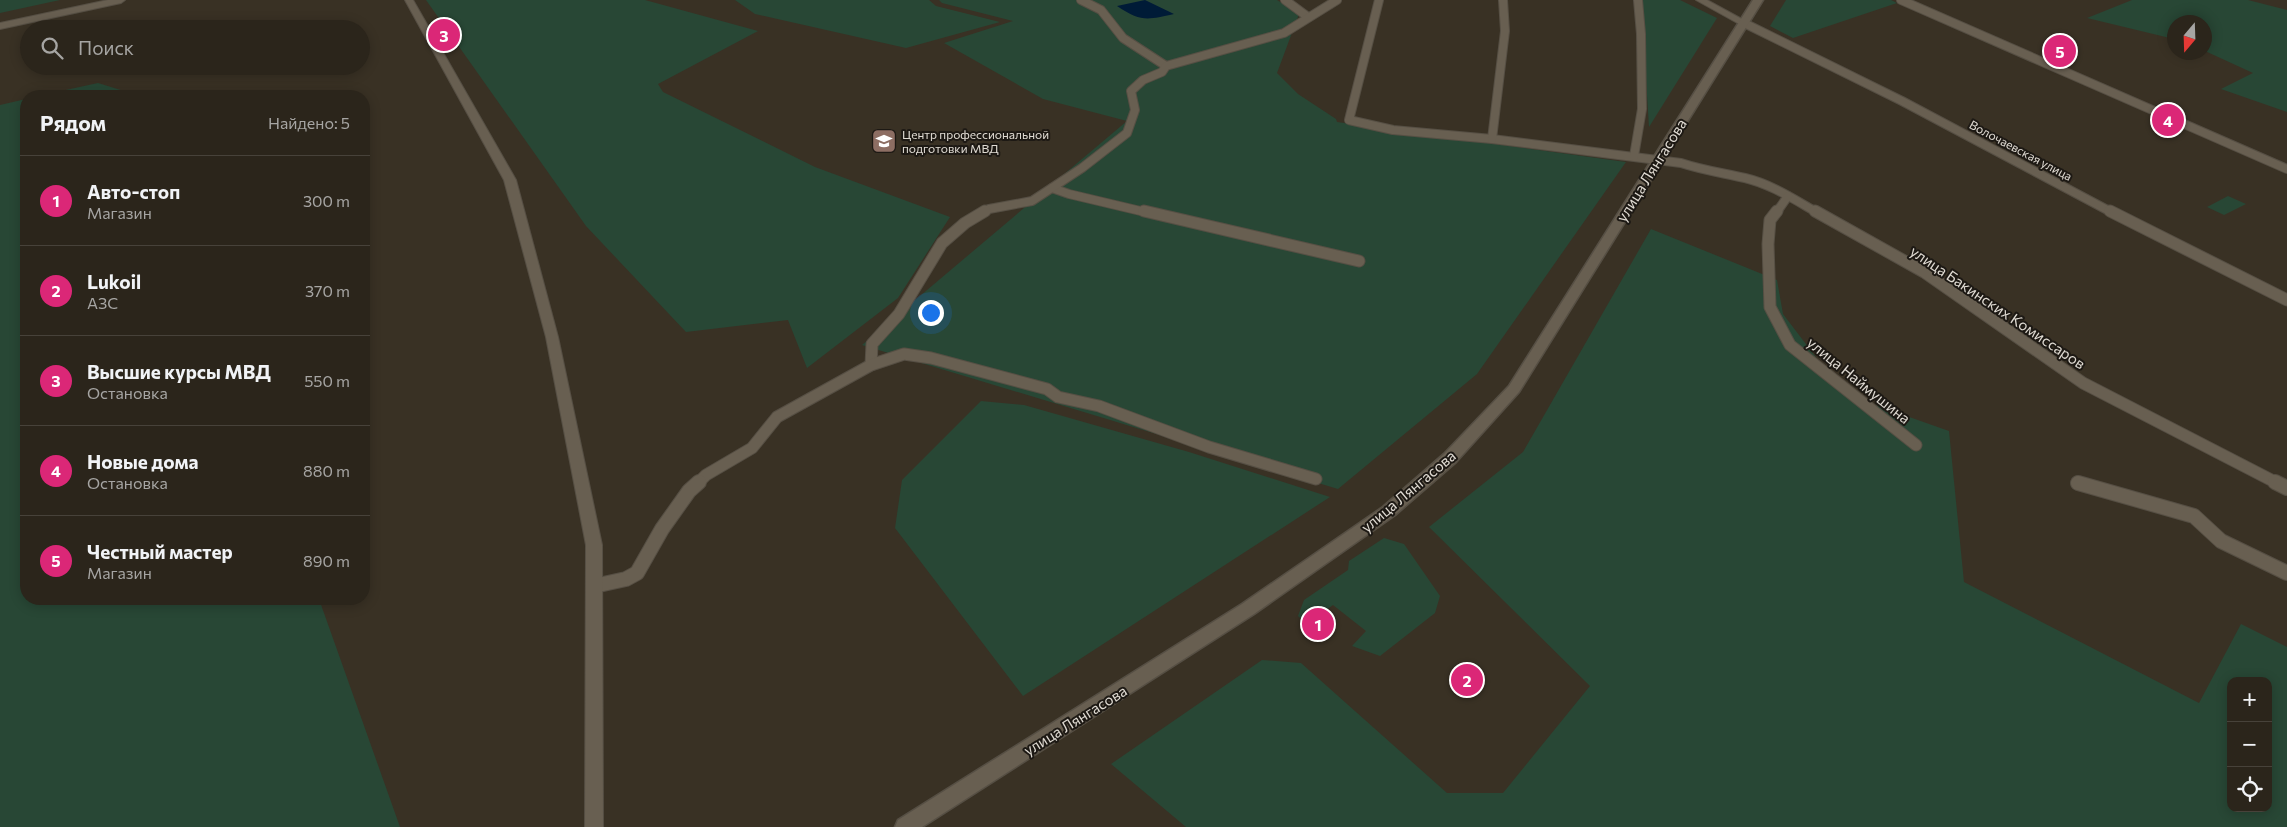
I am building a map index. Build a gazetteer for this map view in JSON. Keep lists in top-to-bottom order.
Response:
{
  "streets": {
    "main road": ["улица Лянгасова"],
    "street": ["Волочаевская улица", "улица Бакинских Комиссаров", "улица Наймушина"]
  },
  "crossings": [
    ["Волочаевская улица", "улица Лянгасова"],
    ["улица Лянгасова", "улица Бакинских Комиссаров"],
    ["улица Бакинских Комиссаров", "улица Наймушина"]
  ],
  "places": {
    "school or university": ["Центр профессиональной подготовки МВД"]
  },
  "north": "bottom",
  "page": {
    "pins": [
      "3",
      "5",
      "4",
      "1",
      "2"
    ],
    "search": "Поиск",
    "heading": ["Рядом", "Найдено: 5"],
    "list": [
      {
        "mark": "1",
        "name": "Авто-стоп",
        "note": "Магазин",
        "value": "300 m"
      },
      {
        "mark": "2",
        "name": "Lukoil",
        "note": "АЗС",
        "value": "370 m"
      },
      {
        "mark": "3",
        "name": "Высшие курсы МВД",
        "note": "Остановка",
        "value": "550 m"
      },
      {
        "mark": "4",
        "name": "Новые дома",
        "note": "Остановка",
        "value": "880 m"
      },
      {
        "mark": "5",
        "name": "Честный мастер",
        "note": "Магазин",
        "value": "890 m"
      }
    ],
    "map_buttons": ["+", "−"]
  }
}
